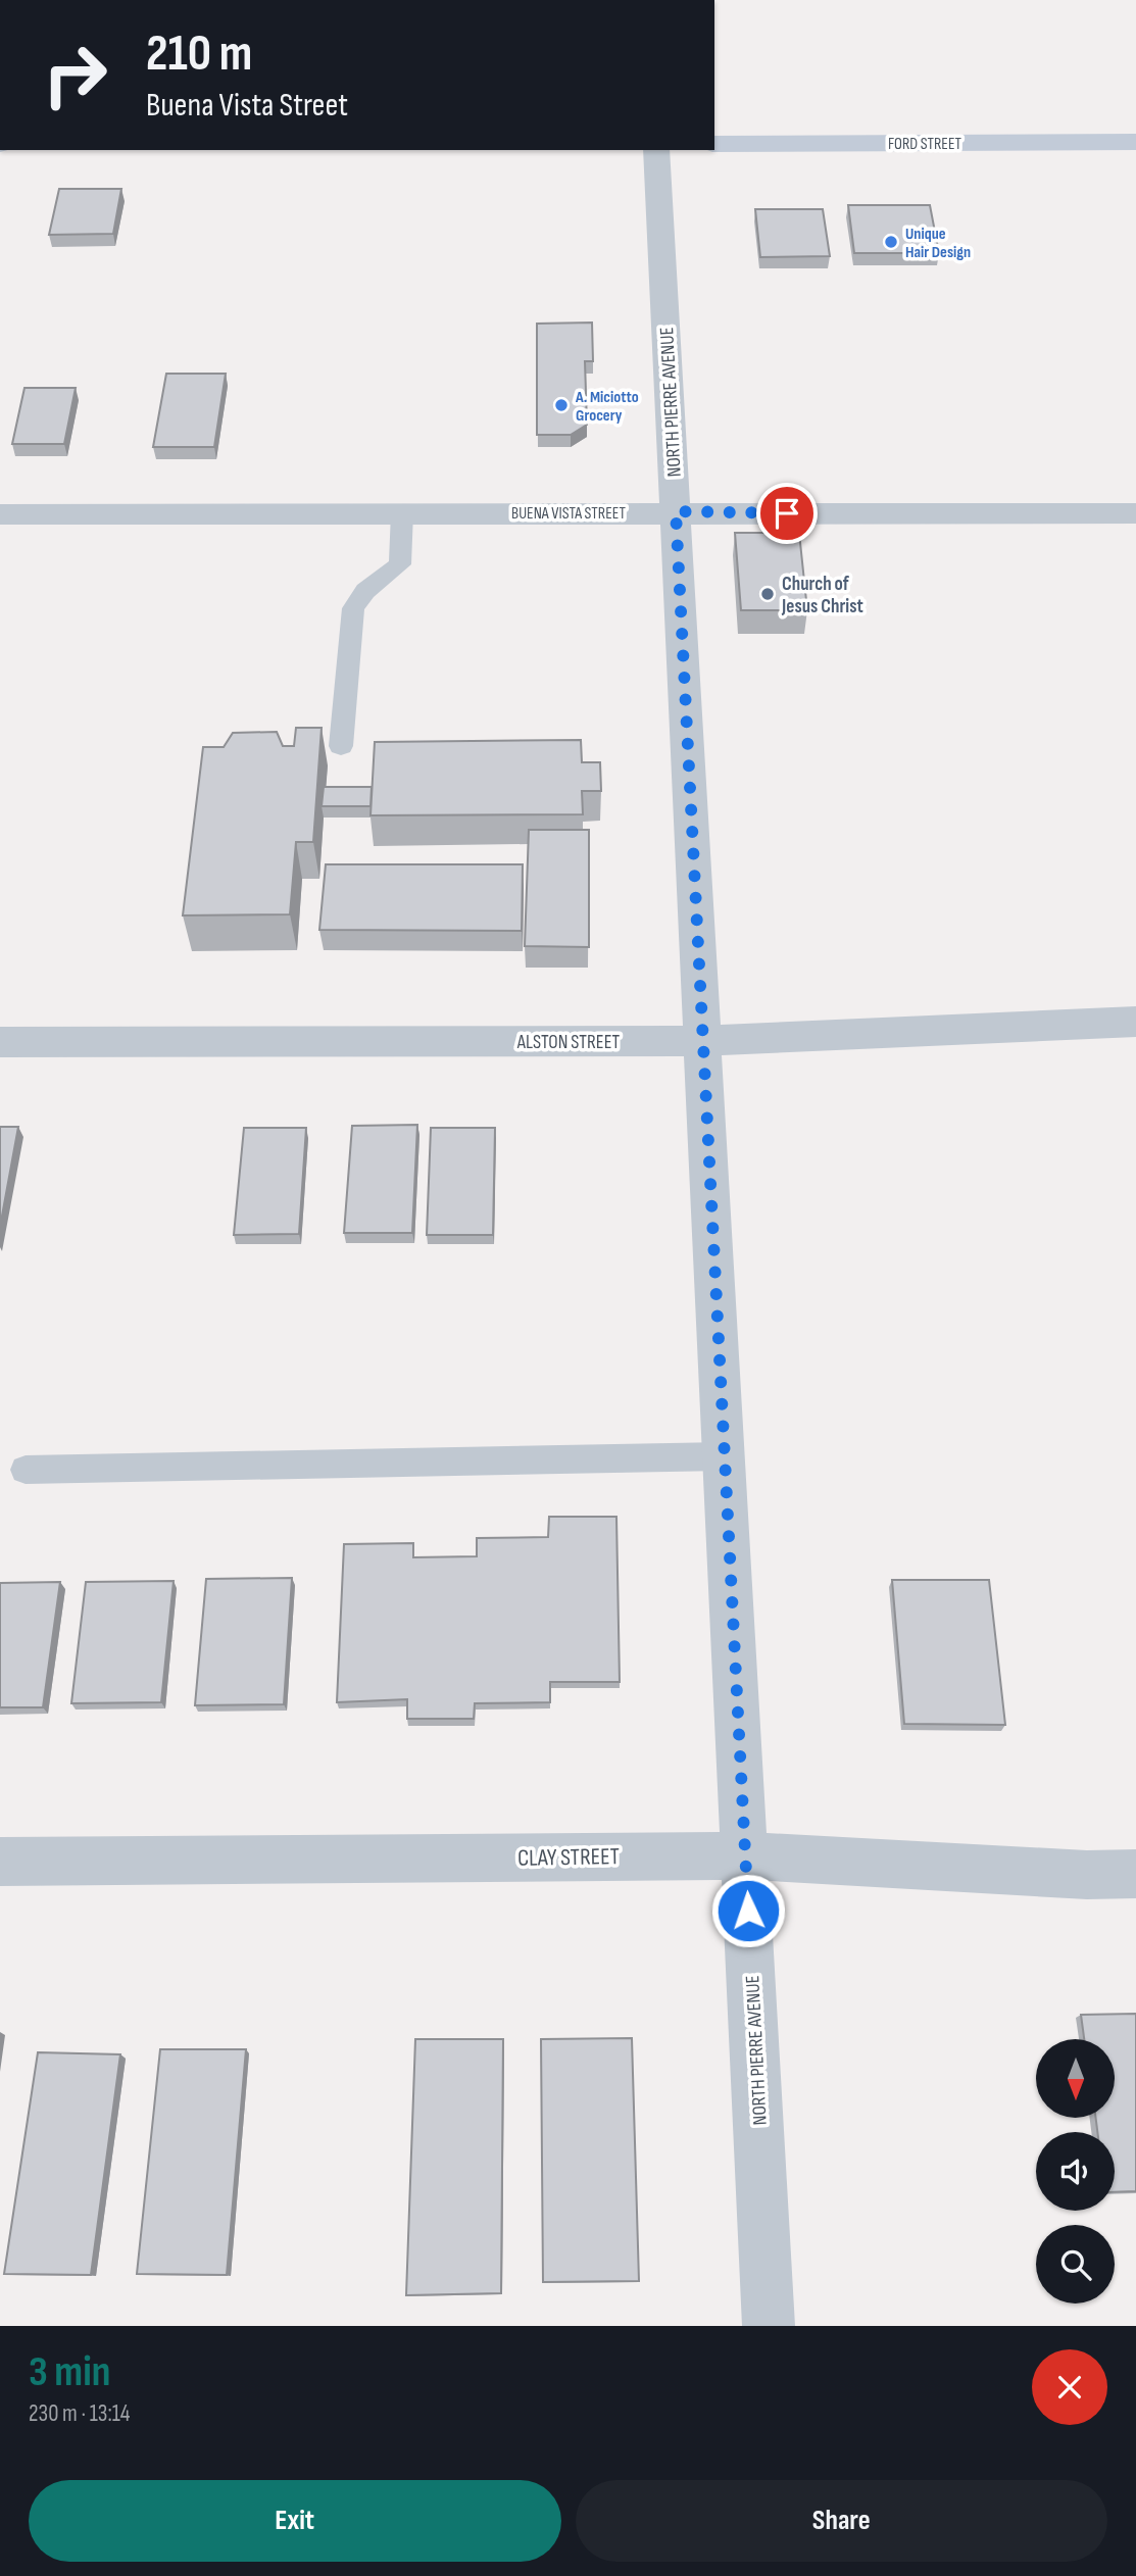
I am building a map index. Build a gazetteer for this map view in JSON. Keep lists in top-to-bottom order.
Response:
{
  "streets": {
    "main road": ["FORD STREET"],
    "street": [
      "NORTH PIERRE AVENUE",
      "BUENA VISTA STREET",
      "ALSTON STREET",
      "CLAY STREET"
    ]
  },
  "crossings": [
    ["NORTH PIERRE AVENUE", "BUENA VISTA STREET"],
    ["NORTH PIERRE AVENUE", "ALSTON STREET"],
    ["NORTH PIERRE AVENUE", "CLAY STREET"]
  ],
  "places": ["Unique Hair Design", "A. Miciotto Grocery", "Church of Jesus Christ"],
  "north": "bottom",
  "page": {
    "turn": ["210 m", "Buena Vista Street"],
    "heading": ["3 min", "230 m · 13:14"],
    "buttons": ["Exit", "Share"]
  }
}
